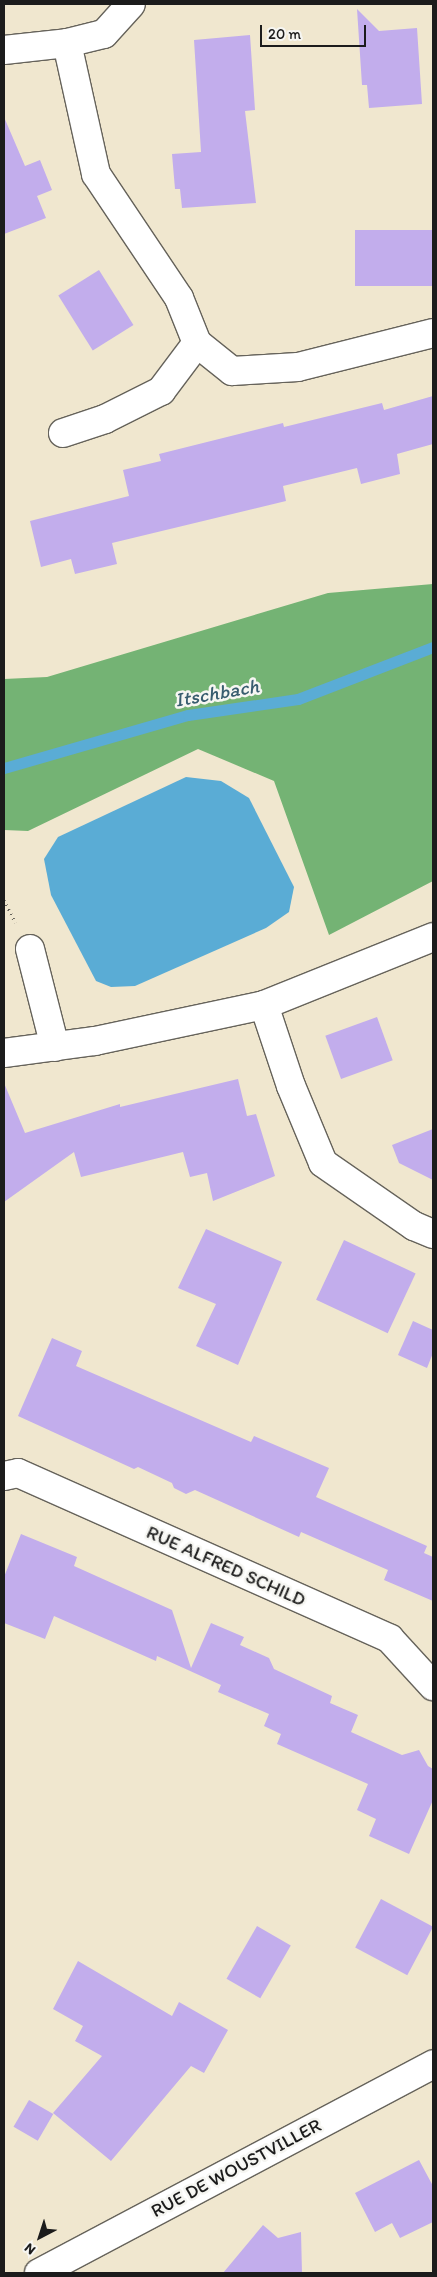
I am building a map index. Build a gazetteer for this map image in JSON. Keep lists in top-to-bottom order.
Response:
{
  "streets": {
    "street": ["RUE ALFRED SCHILD", "RUE DE WOUSTVILLER"]
  },
  "water": ["Itschbach"],
  "scale_bar": "20 m",
  "north": "bottom left"
}
